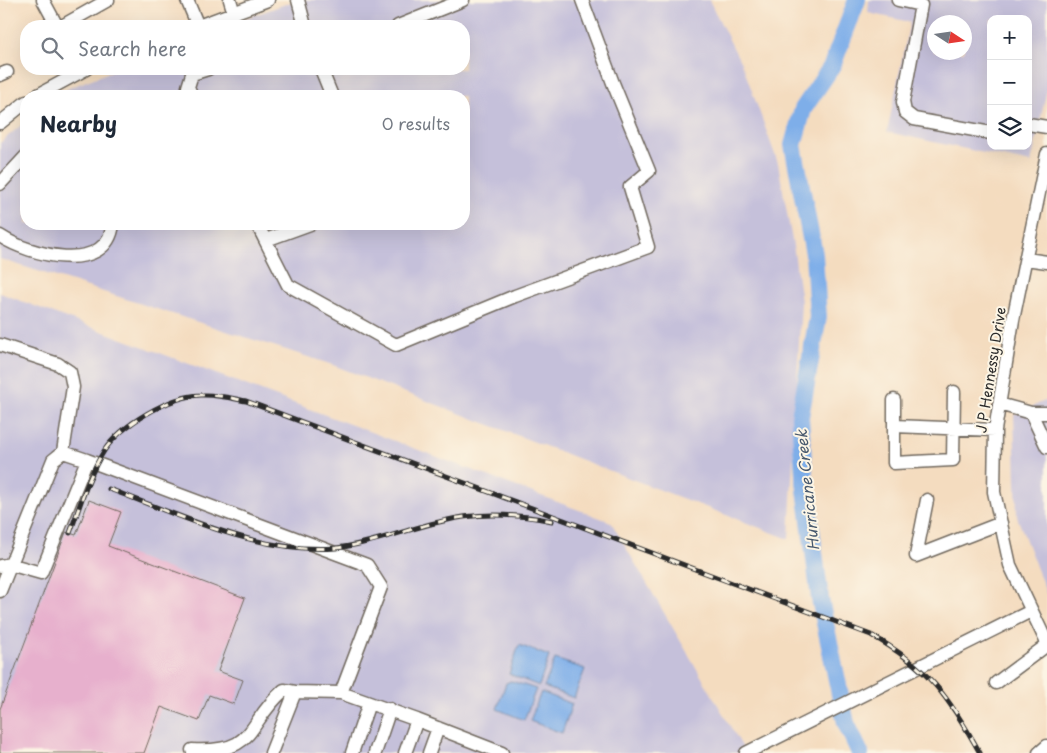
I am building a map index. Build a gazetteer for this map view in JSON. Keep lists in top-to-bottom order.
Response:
{
  "streets": {
    "street": ["J P Hennessy Drive"]
  },
  "water": ["Hurricane Creek"],
  "north": "right",
  "page": {
    "map_buttons": ["+", "−"],
    "search": "Search here",
    "heading": ["Nearby", "0 results"]
  }
}
